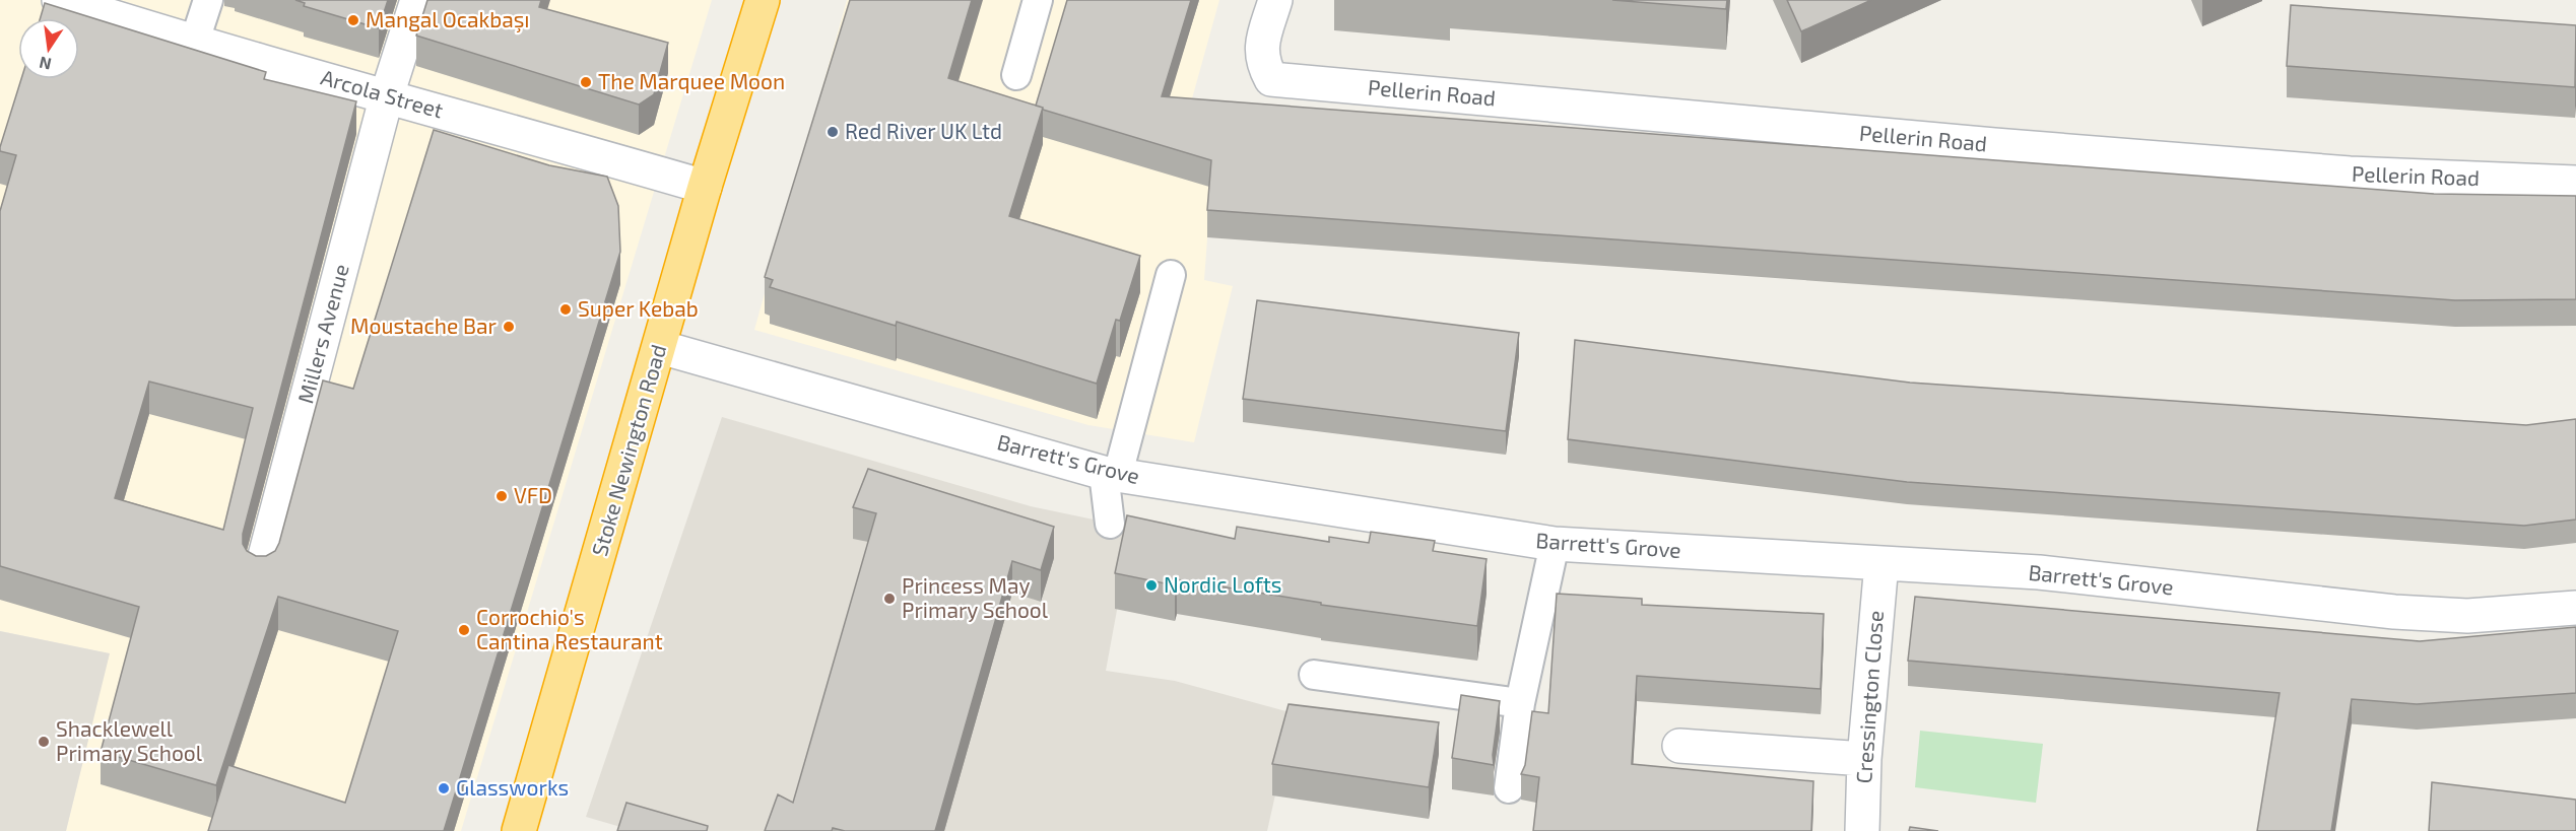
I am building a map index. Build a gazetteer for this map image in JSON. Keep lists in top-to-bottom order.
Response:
{
  "streets": {
    "highway": ["Stoke Newington Road"],
    "street": [
      "Pellerin Road",
      "Arcola Street",
      "Millers Avenue",
      "Barrett's Grove",
      "Cressington Close"
    ]
  },
  "crossings": [
    ["Arcola Street", "Millers Avenue"],
    ["Arcola Street", "Stoke Newington Road"],
    ["Stoke Newington Road", "Barrett's Grove"],
    ["Barrett's Grove", "Cressington Close"]
  ],
  "places": [
    "Mangal Ocakbaşı",
    "The Marquee Moon",
    "Red River UK Ltd",
    "Super Kebab",
    "Moustache Bar",
    "VFD",
    "Nordic Lofts",
    "Princess May Primary School",
    "Corrochio's Cantina Restaurant",
    "Shacklewell Primary School",
    "Glassworks"
  ],
  "north": "bottom"
}
